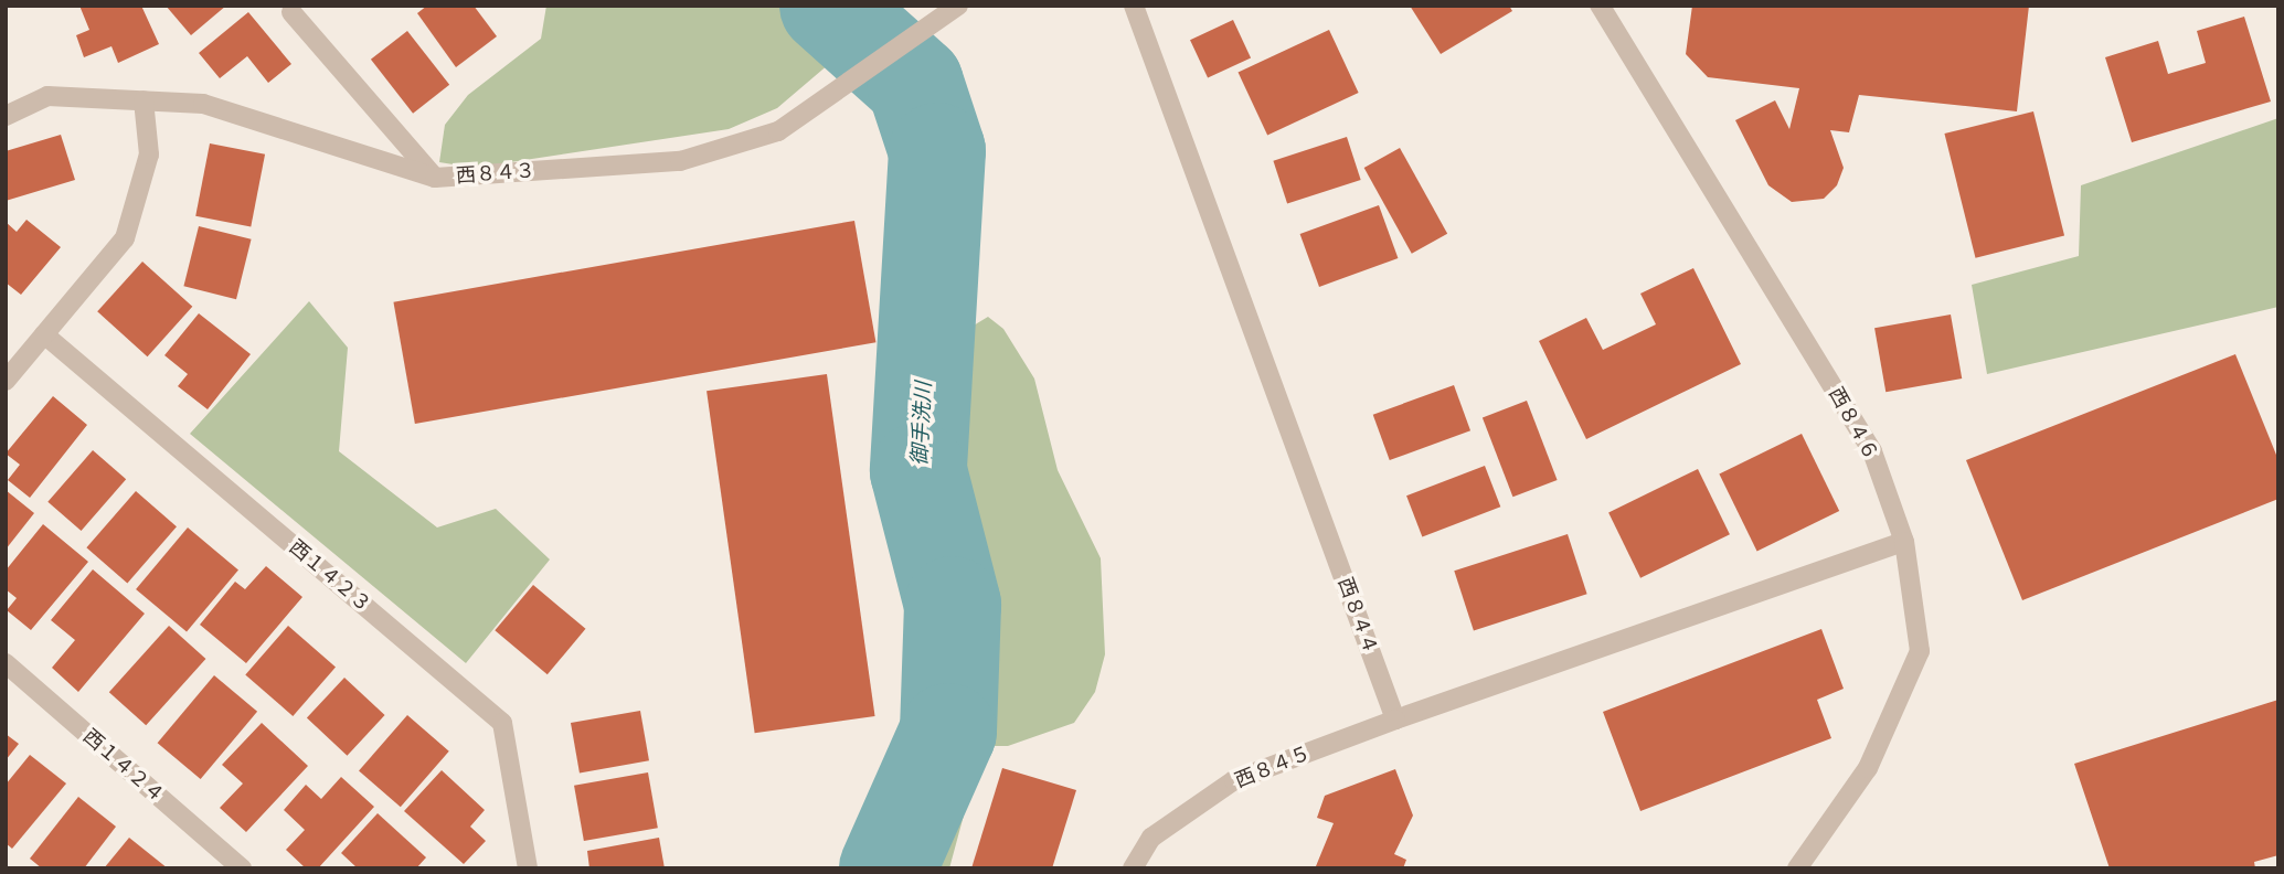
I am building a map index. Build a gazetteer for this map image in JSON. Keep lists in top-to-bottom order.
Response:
{
  "streets": {
    "street": [
      "西８４３",
      "西８４６",
      "西１４２３",
      "西８４４",
      "西１４２４",
      "西８４５"
    ]
  },
  "crossings": [
    ["西８４４", "西８４５"]
  ],
  "water": ["御手洗川"]
}
